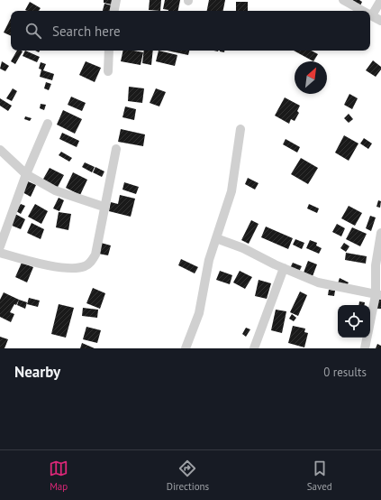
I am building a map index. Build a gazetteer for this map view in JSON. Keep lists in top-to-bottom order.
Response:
{
  "north": "top right",
  "page": {
    "search": "Search here",
    "heading": ["Nearby", "0 results"],
    "nav": ["Map", "Directions", "Saved"]
  }
}
